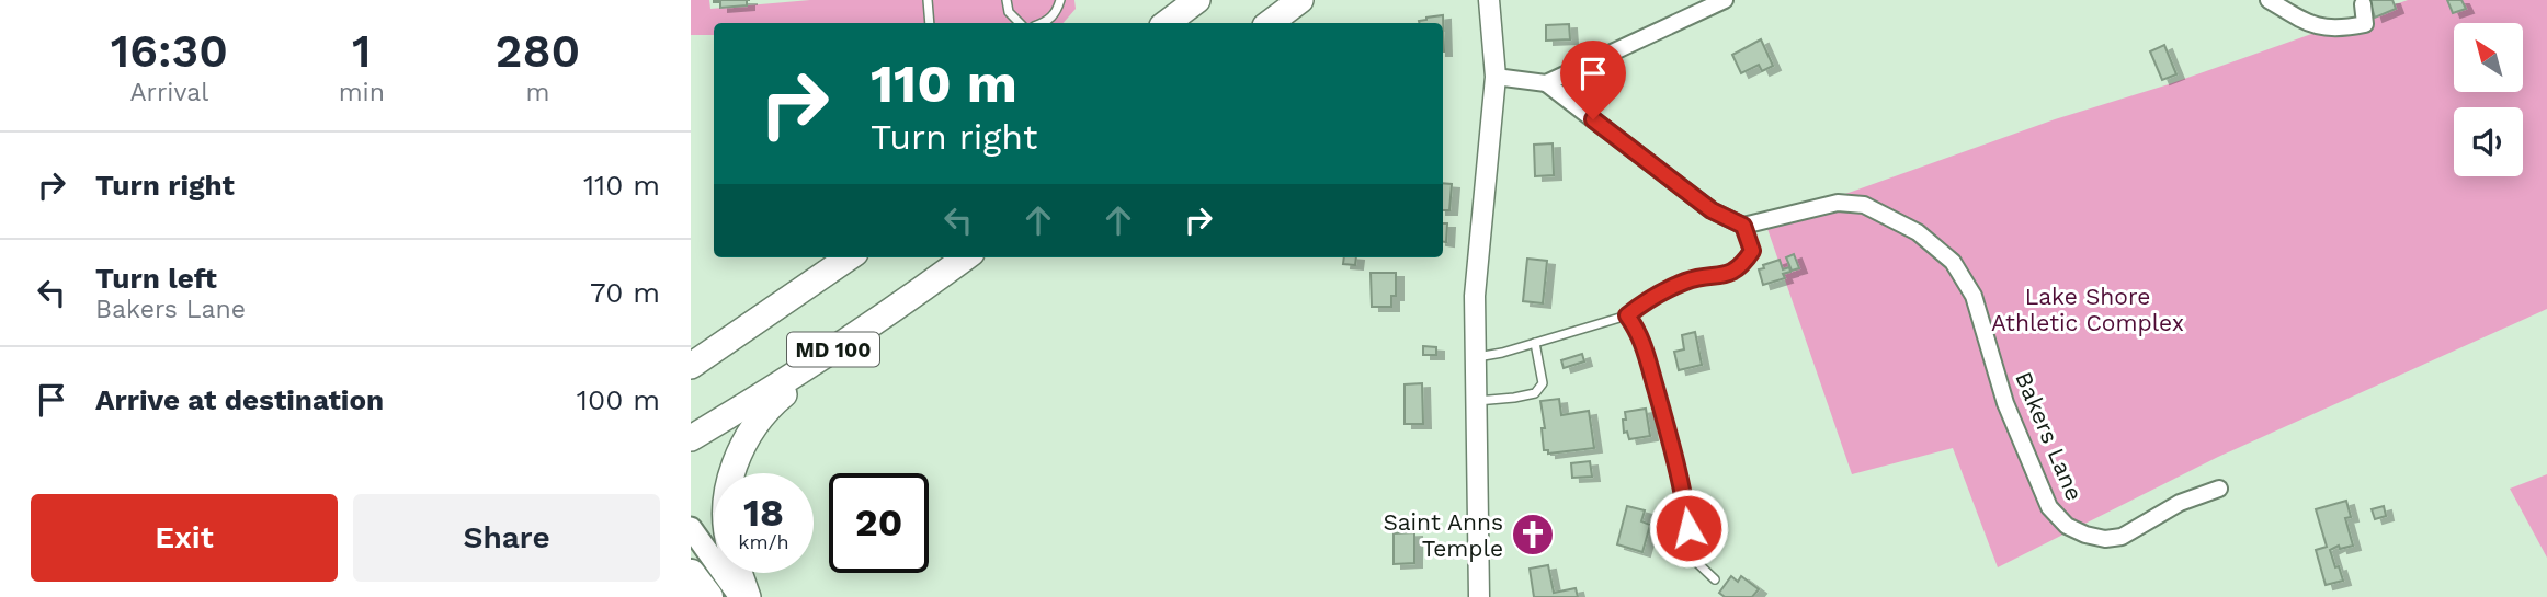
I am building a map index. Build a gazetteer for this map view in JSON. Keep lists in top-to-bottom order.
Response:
{
  "streets": {
    "main road": ["MD 100"],
    "street": ["Bakers Lane"]
  },
  "parks": ["Lake Shore Athletic Complex"],
  "places": {
    "church": ["Saint Anns Temple"]
  },
  "north": "top left",
  "page": {
    "eta": [
      "16:30",
      "Arrival",
      "1",
      "min",
      "280",
      "m"
    ],
    "turn": ["110 m", "Turn right"],
    "list": [
      {
        "name": "Turn right",
        "value": "110 m"
      },
      {
        "name": "Turn left",
        "note": "Bakers Lane",
        "value": "70 m"
      },
      {
        "name": "Arrive at destination",
        "value": "100 m"
      }
    ],
    "speed": "18 km/h",
    "limit": "20",
    "buttons": ["Exit", "Share"]
  }
}
